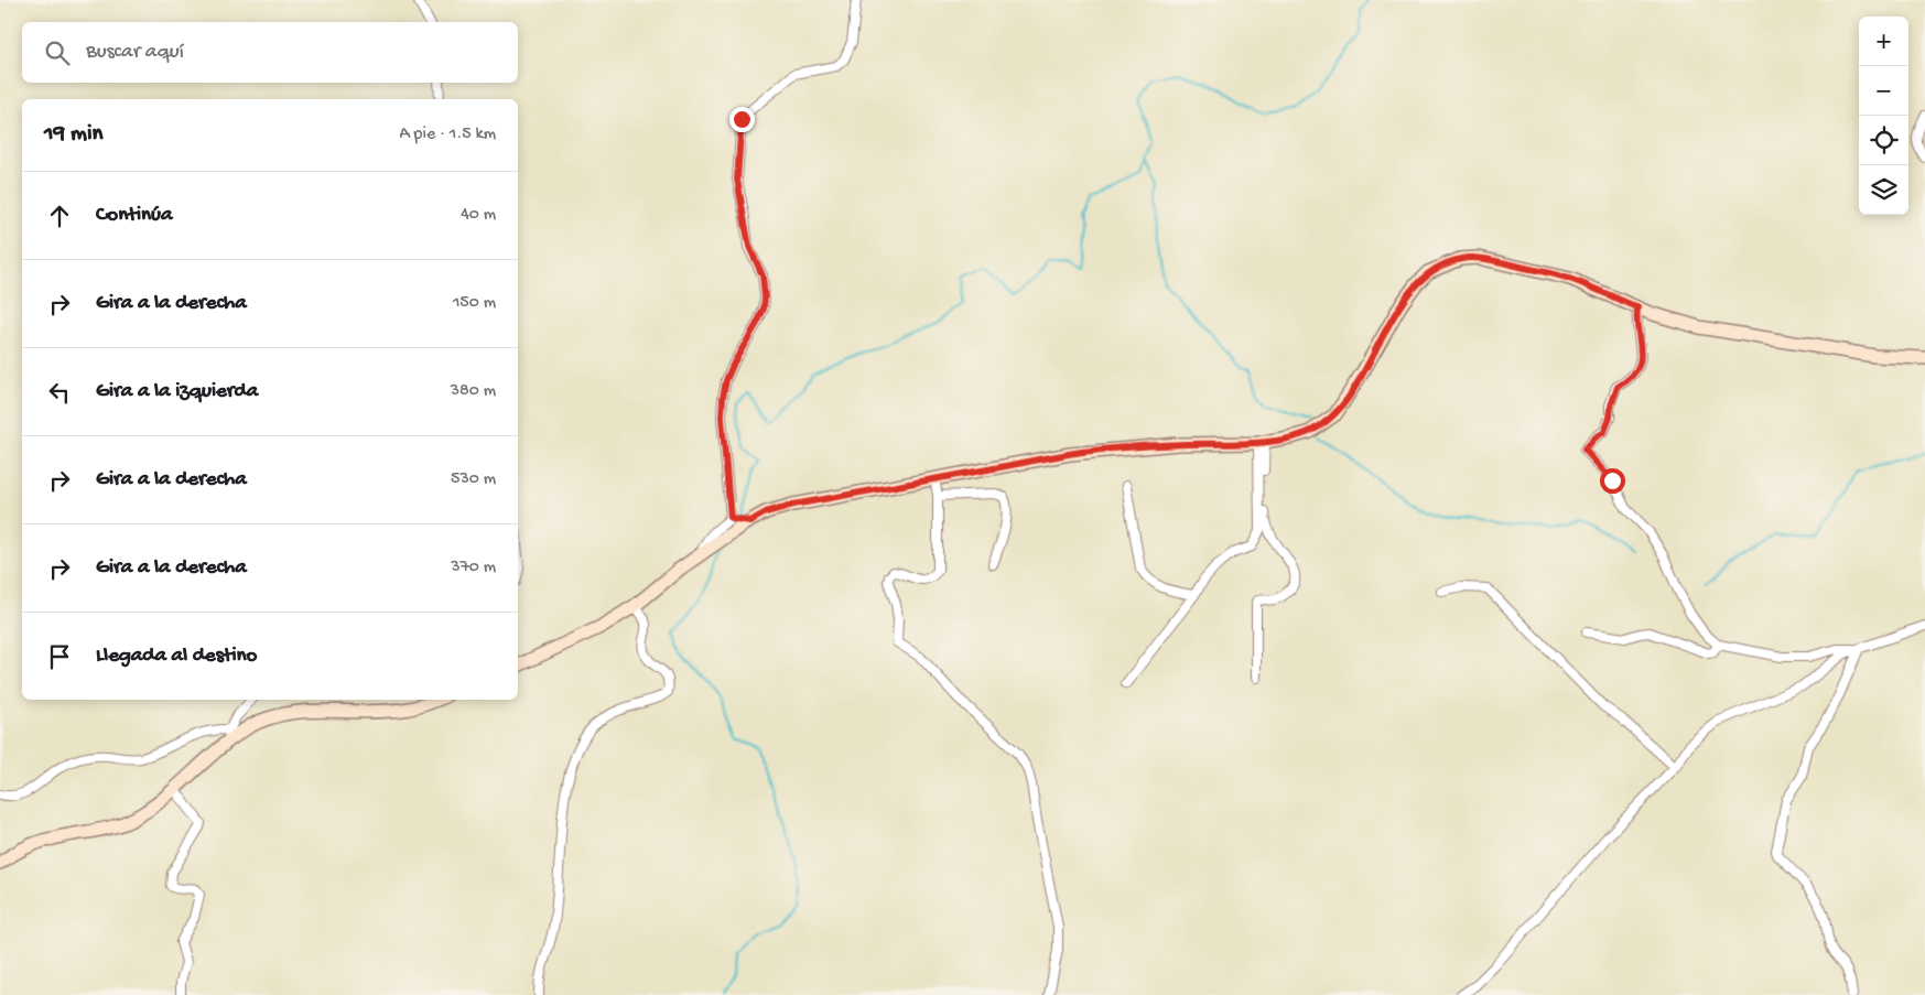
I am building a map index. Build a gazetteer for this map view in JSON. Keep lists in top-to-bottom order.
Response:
{
  "page": {
    "map_buttons": ["+", "−"],
    "search": "Buscar aquí",
    "heading": ["19 min", "A pie · 1.5 km"],
    "list": [
      ["Continúa", "40 m"],
      ["Gira a la derecha", "150 m"],
      ["Gira a la izquierda", "380 m"],
      ["Gira a la derecha", "530 m"],
      ["Gira a la derecha", "370 m"],
      "Llegada al destino"
    ]
  }
}
